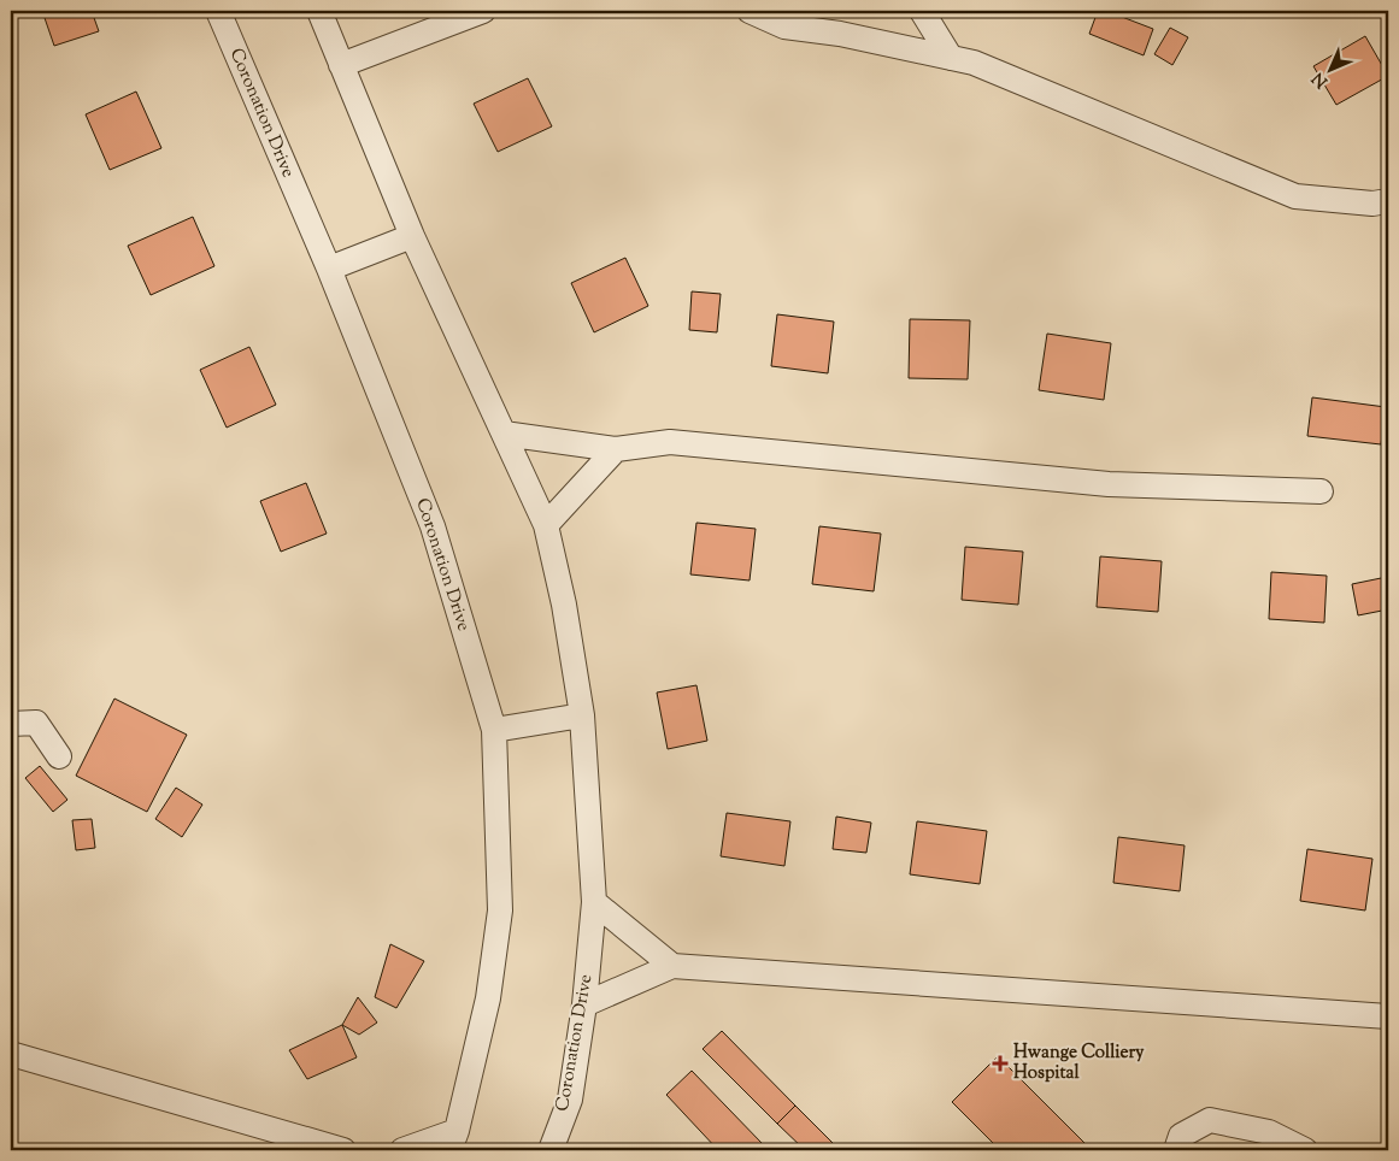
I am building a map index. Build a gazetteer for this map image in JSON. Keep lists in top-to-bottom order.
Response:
{
  "streets": {
    "street": ["Coronation Drive"]
  },
  "places": {
    "health": ["Hwange Colliery Hospital"]
  },
  "north": "bottom left"
}
